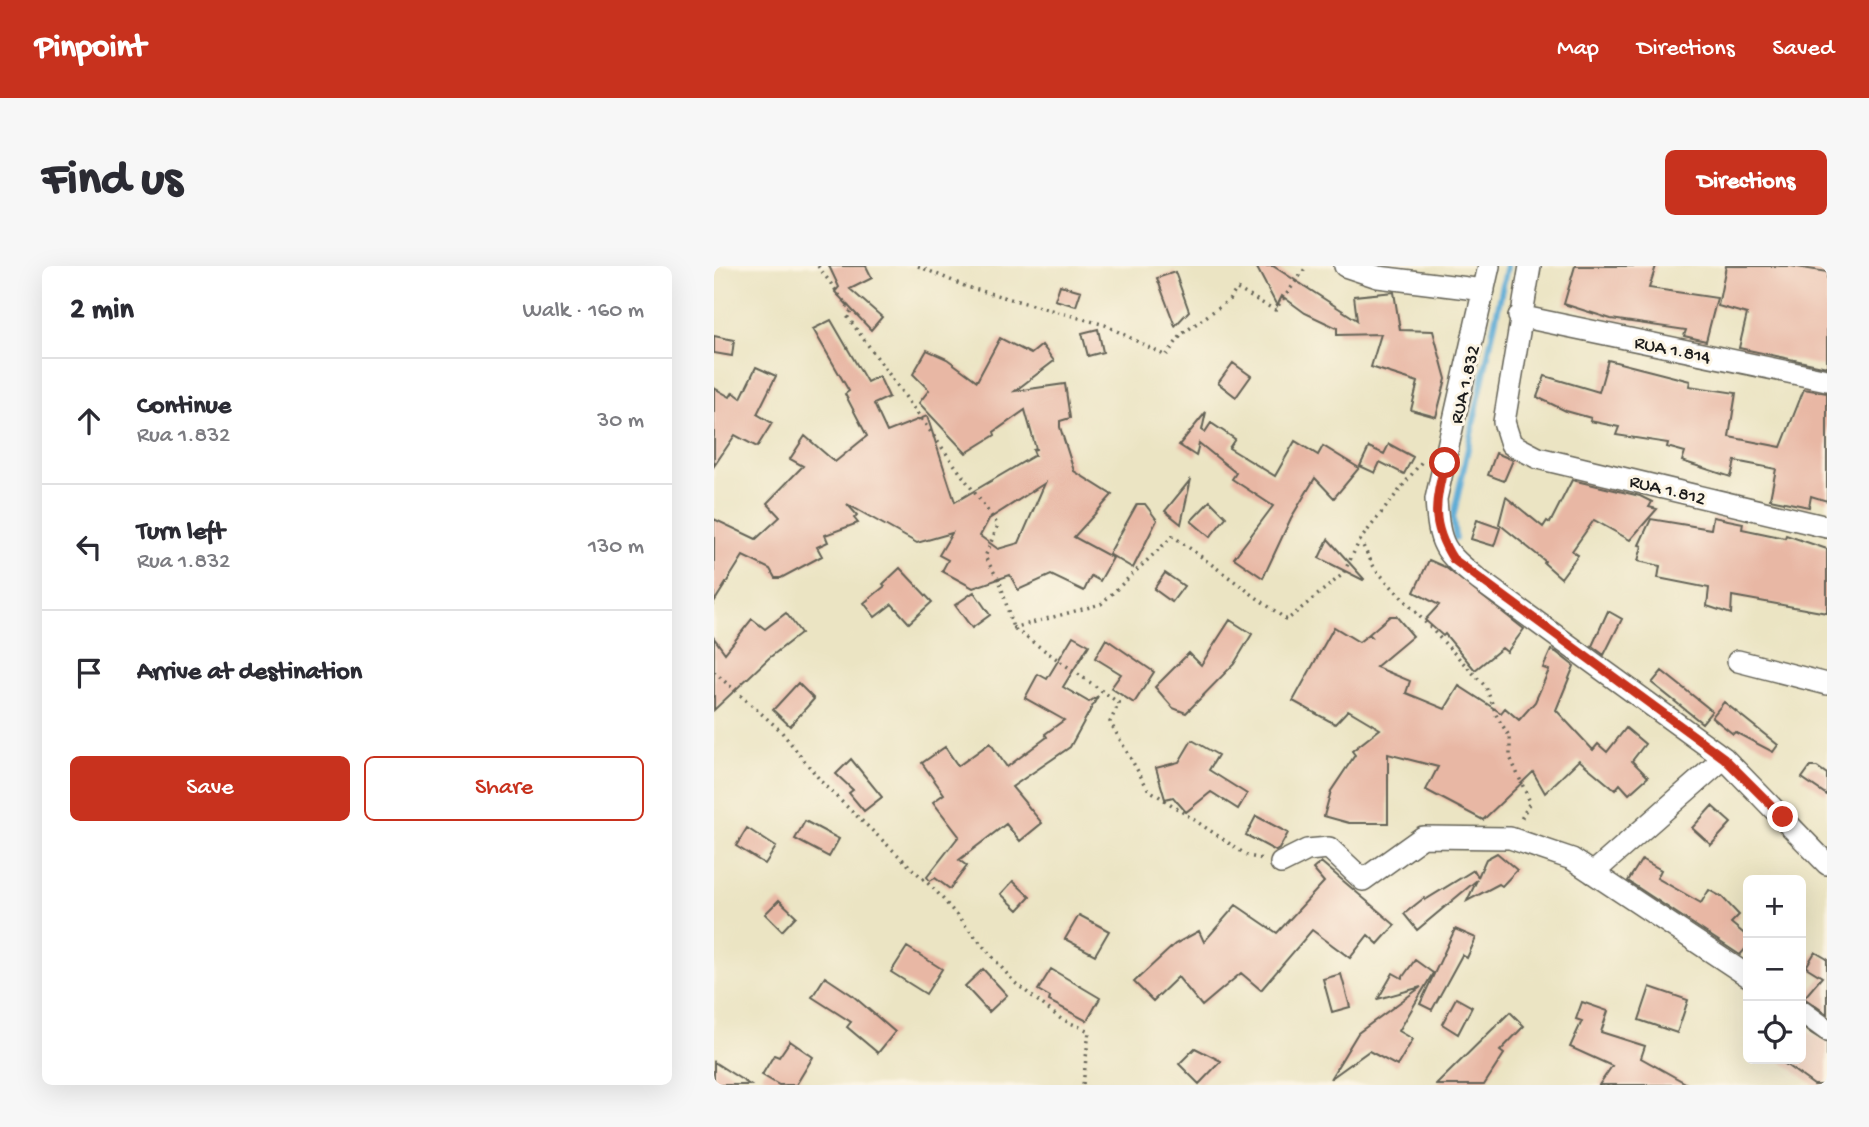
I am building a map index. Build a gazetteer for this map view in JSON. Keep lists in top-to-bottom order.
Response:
{
  "streets": {
    "street": ["RUA 1.814", "RUA 1.832", "RUA 1.812"]
  },
  "crossings": [
    ["RUA 1.814", "RUA 1.812"]
  ],
  "page": {
    "header": "Pinpoint",
    "nav": ["Map", "Directions", "Saved"],
    "buttons": [
      "Directions",
      ["Save", "Share"]
    ],
    "title": "Find us",
    "heading": ["2 min", "Walk · 160 m"],
    "list": [
      ["Continue", "Rua 1.832", "30 m"],
      ["Turn left", "Rua 1.832", "130 m"],
      "Arrive at destination"
    ],
    "map_buttons": ["+", "−"]
  }
}
